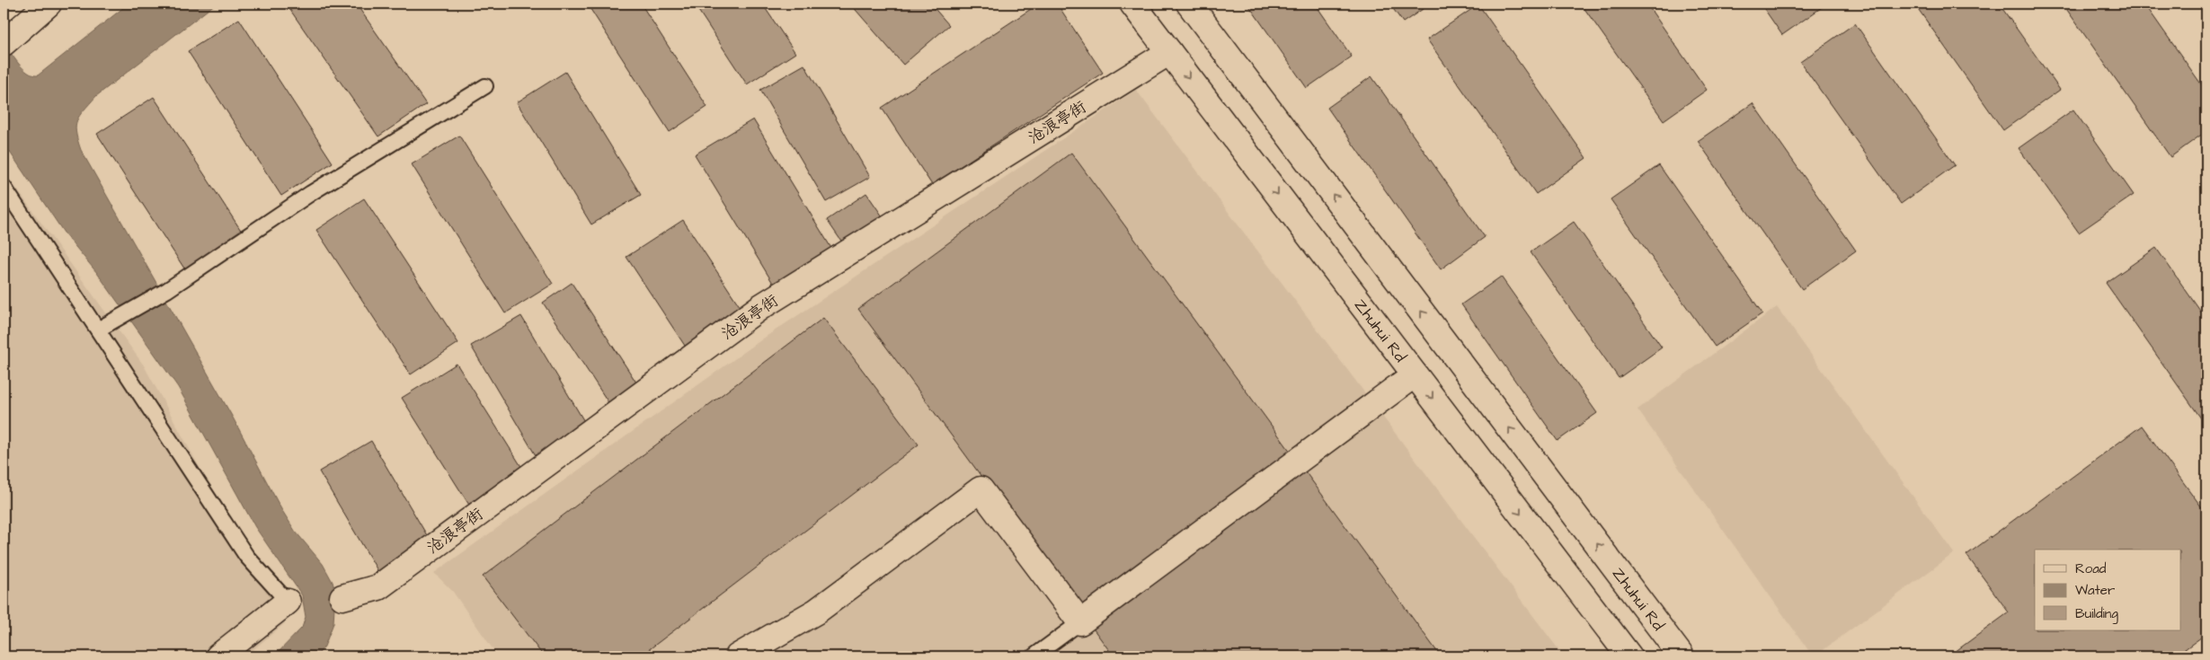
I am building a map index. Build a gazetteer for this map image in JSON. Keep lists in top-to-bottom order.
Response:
{
  "streets": {
    "street": ["沧浪亭街", "Zhuhui Rd"]
  },
  "crossings": [
    ["沧浪亭街", "Zhuhui Rd"]
  ],
  "legend": ["Road", "Water", "Building"]
}
